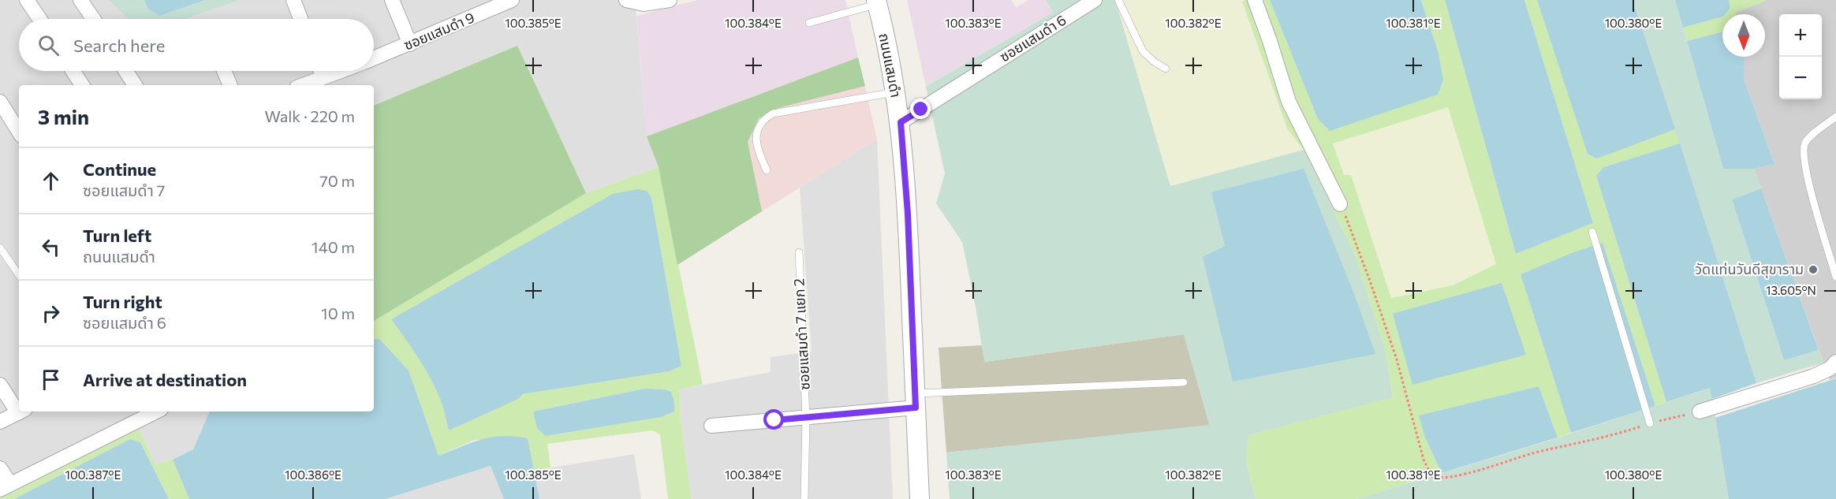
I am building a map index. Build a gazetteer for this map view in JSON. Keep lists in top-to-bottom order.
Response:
{
  "streets": {
    "street": ["ซอยแสมดำ 9", "ซอยแสมดำ 6", "ถนนแสมดำ"],
    "lane": ["ซอยแสมดำ 7 แยก 2"]
  },
  "crossings": [
    ["ซอยแสมดำ 6", "ถนนแสมดำ"]
  ],
  "places": ["วัดแท่นวันดีสุขาราม"],
  "north": "bottom",
  "page": {
    "map_buttons": ["+", "−"],
    "search": "Search here",
    "heading": ["3 min", "Walk · 220 m"],
    "list": [
      ["Continue", "ซอยแสมดำ 7", "70 m"],
      ["Turn left", "ถนนแสมดำ", "140 m"],
      ["Turn right", "ซอยแสมดำ 6", "10 m"],
      "Arrive at destination"
    ]
  },
  "coordinates": [
    "100.385°E",
    "100.384°E",
    "100.383°E",
    "100.382°E",
    "100.381°E",
    "100.380°E",
    "13.605°N",
    "100.387°E",
    "100.386°E"
  ]
}
